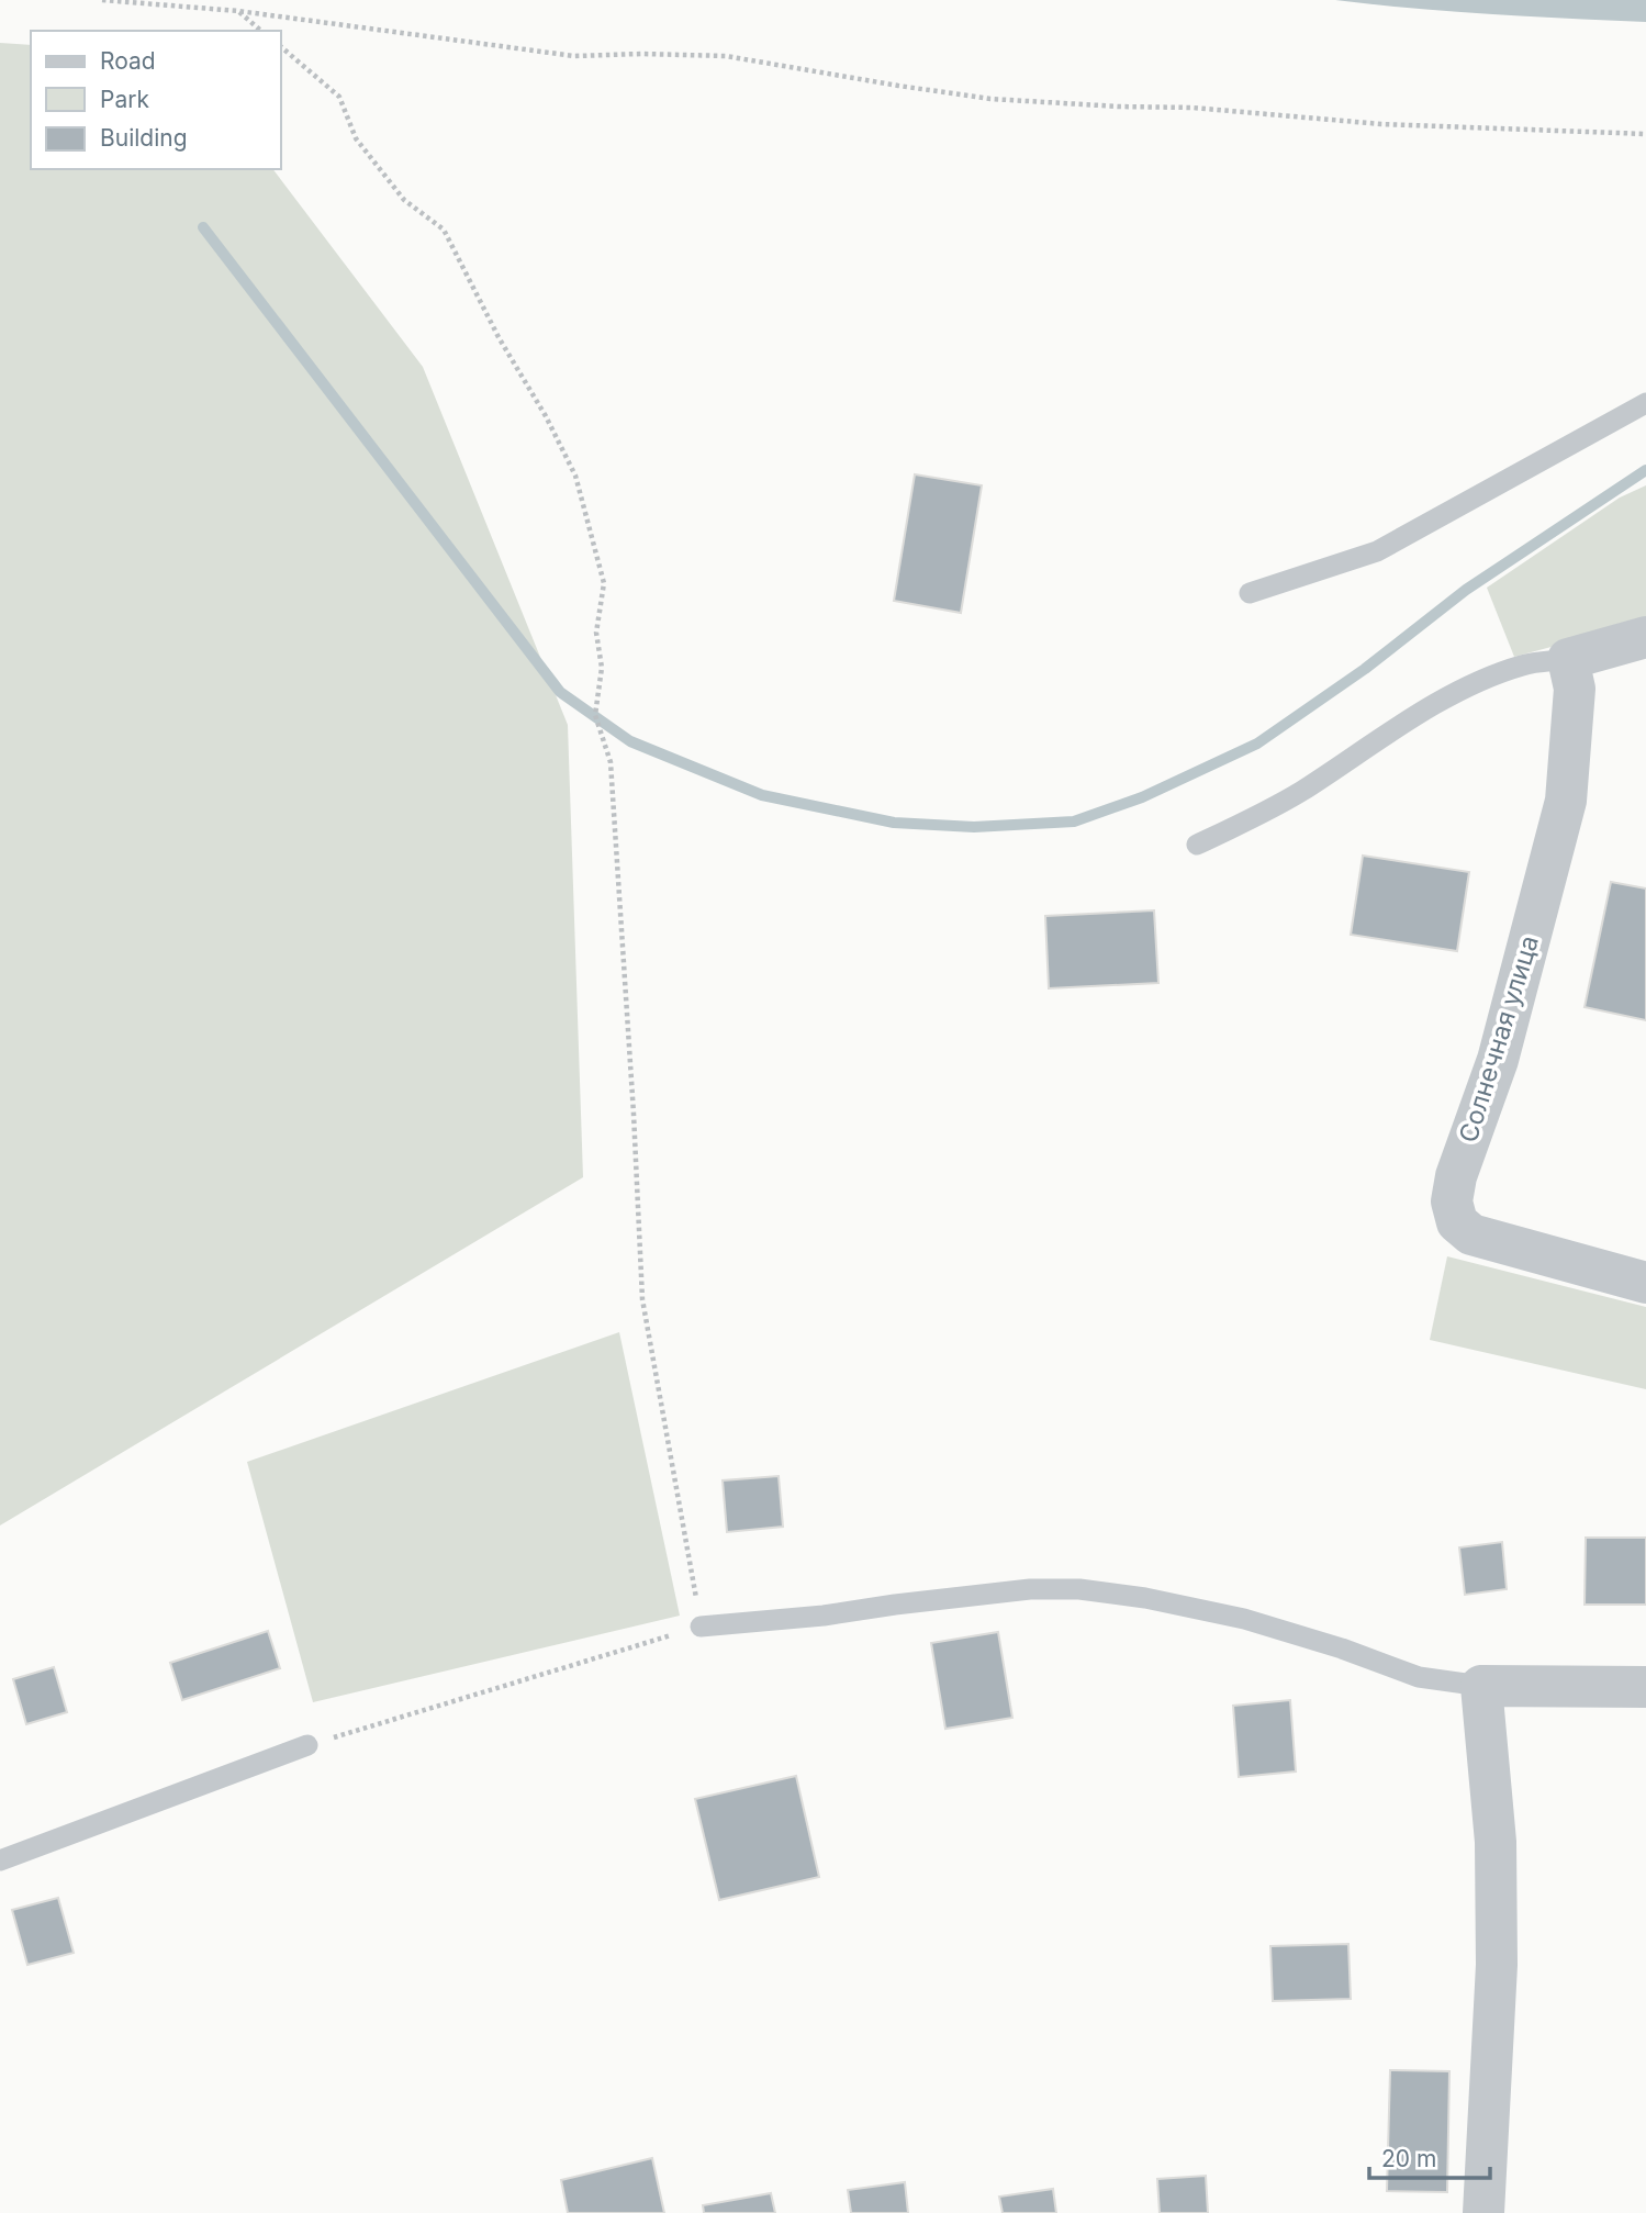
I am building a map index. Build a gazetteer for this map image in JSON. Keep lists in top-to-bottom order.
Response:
{
  "streets": {
    "street": ["Солнечная улица"]
  },
  "legend": ["Road", "Park", "Building"],
  "scale_bar": "20 m"
}
